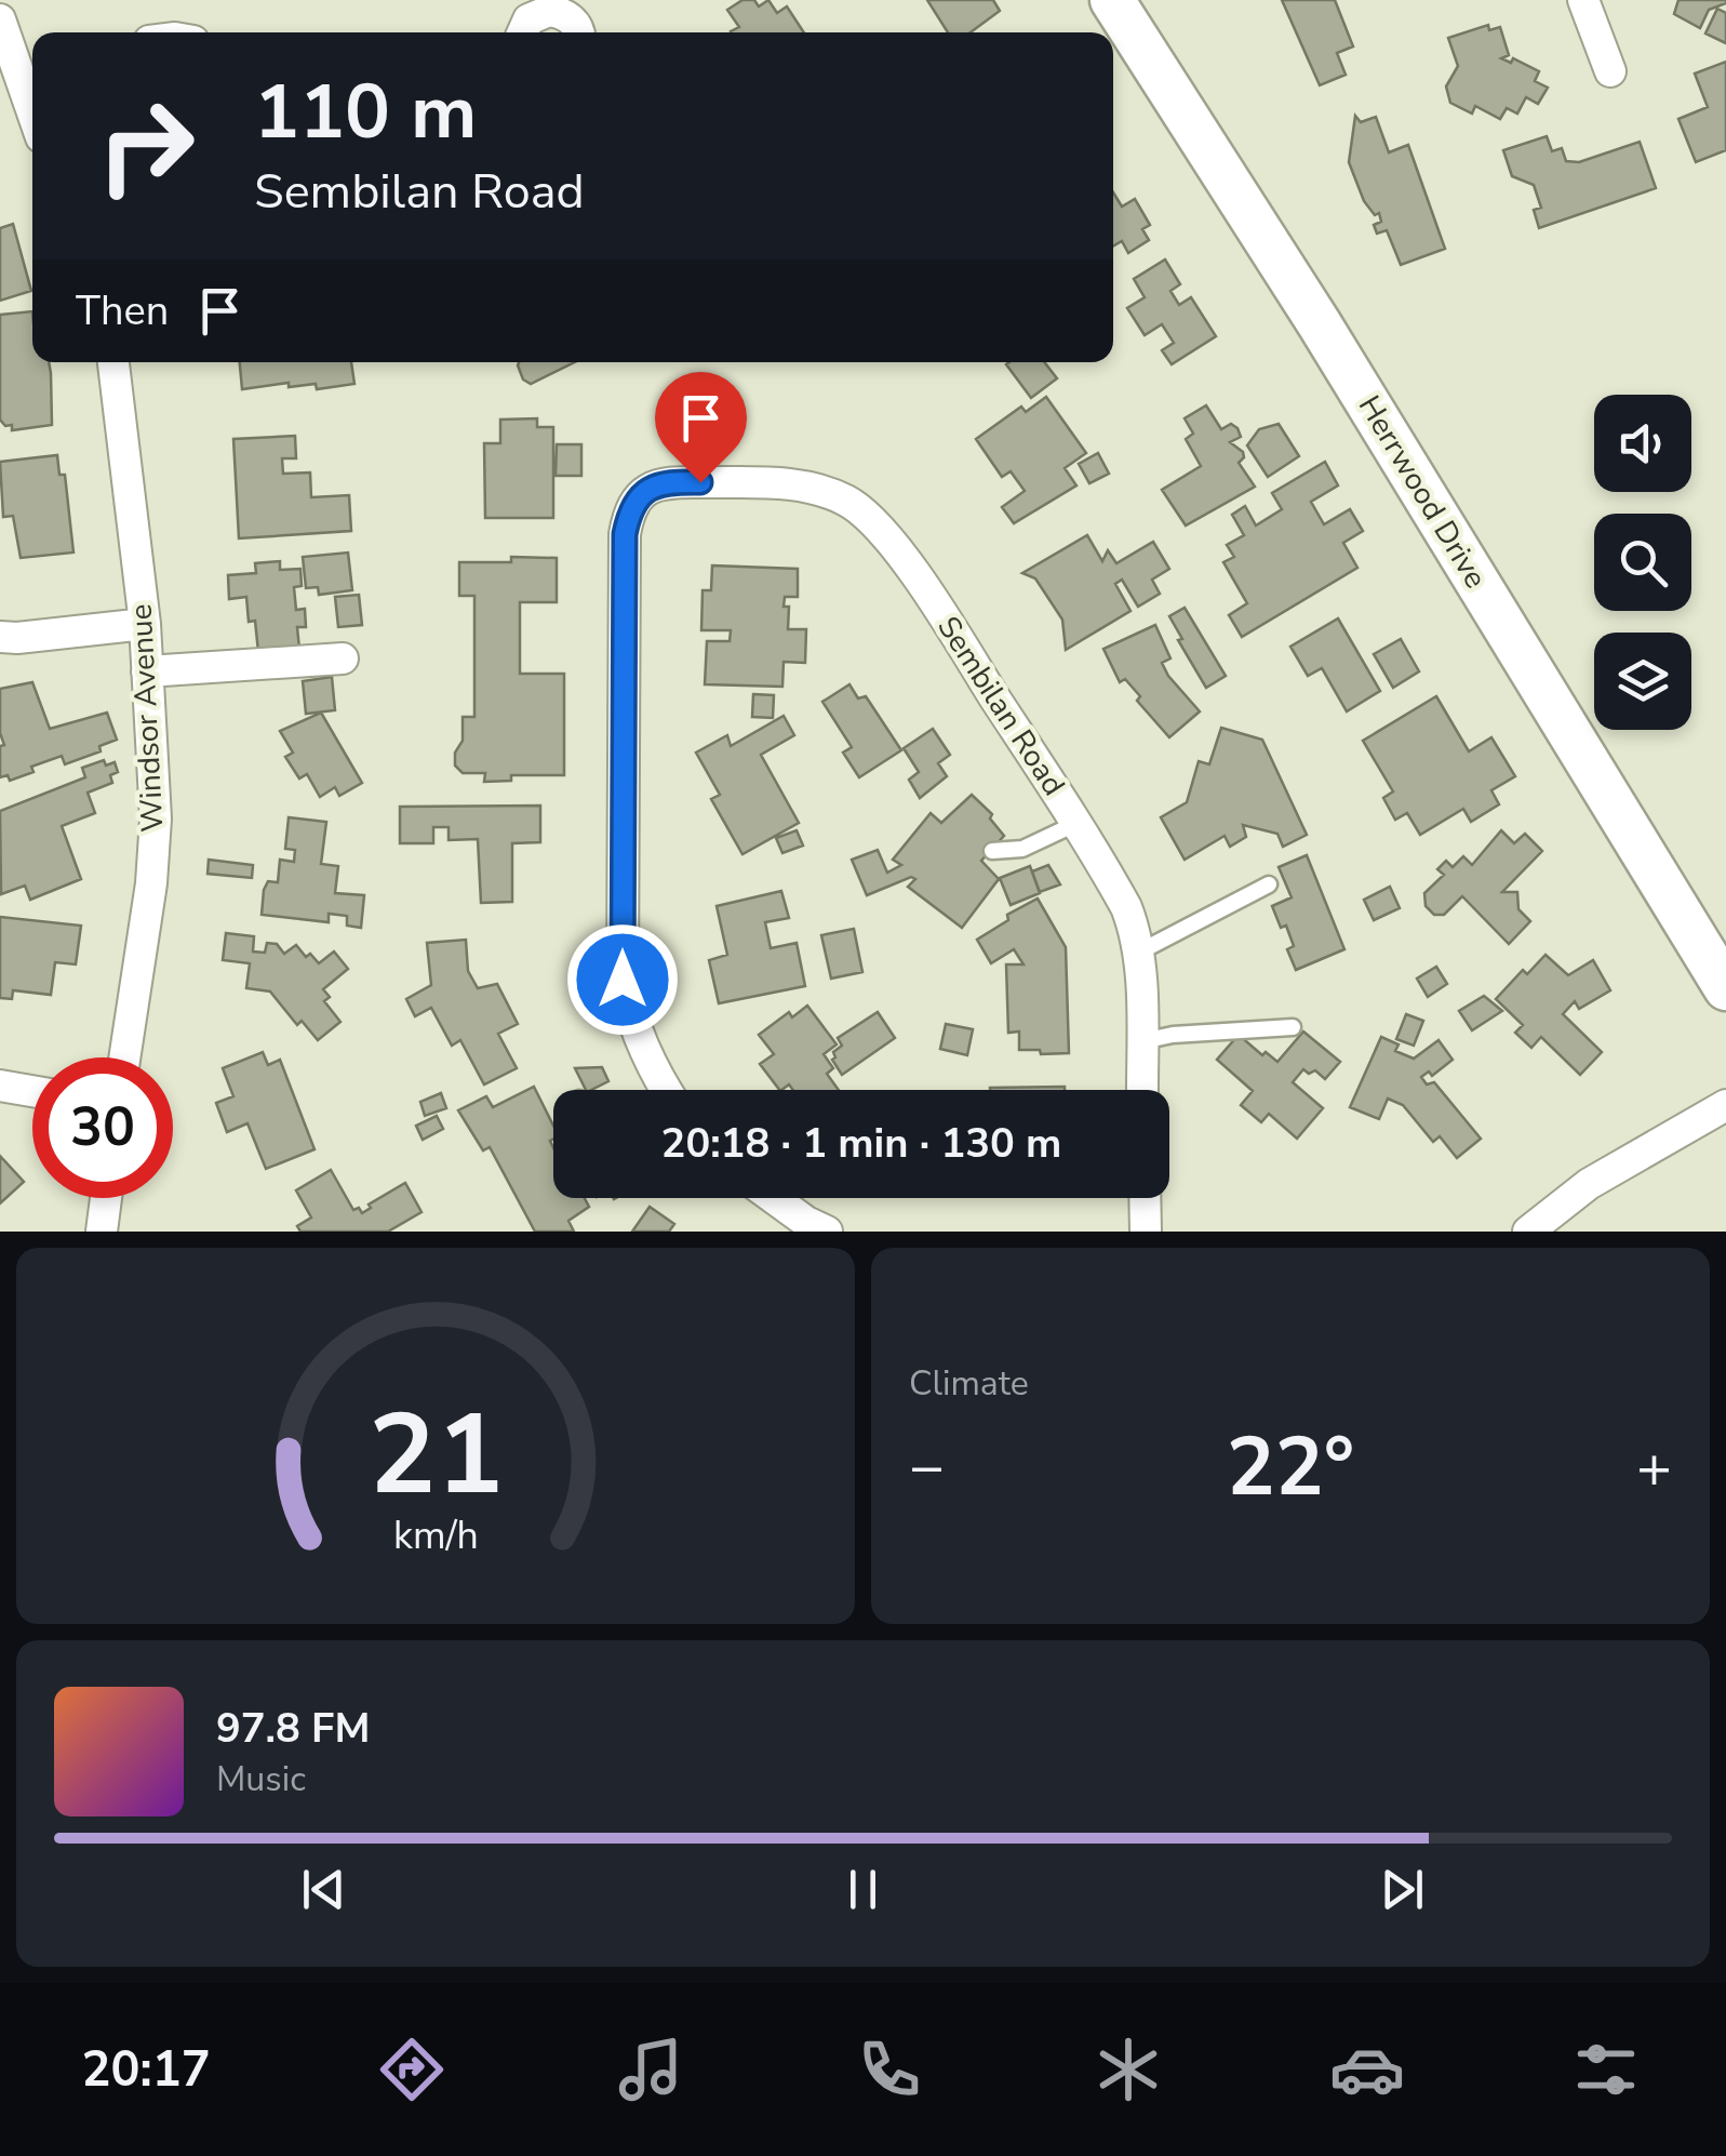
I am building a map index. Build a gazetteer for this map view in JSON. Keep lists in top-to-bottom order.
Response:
{
  "streets": {
    "street": ["Herrwood Drive", "Sembilan Road", "Windsor Avenue"]
  },
  "page": {
    "turn": ["110 m", "Sembilan Road"],
    "then": "Then",
    "limit": "30",
    "trip": "20:18 · 1 min · 130 m",
    "tile": "Climate",
    "heat": ["−", "22°", "+"],
    "song": ["97.8 FM", "Music"],
    "tabs": "20:17",
    "gauge": ["21", "km/h"]
  }
}
